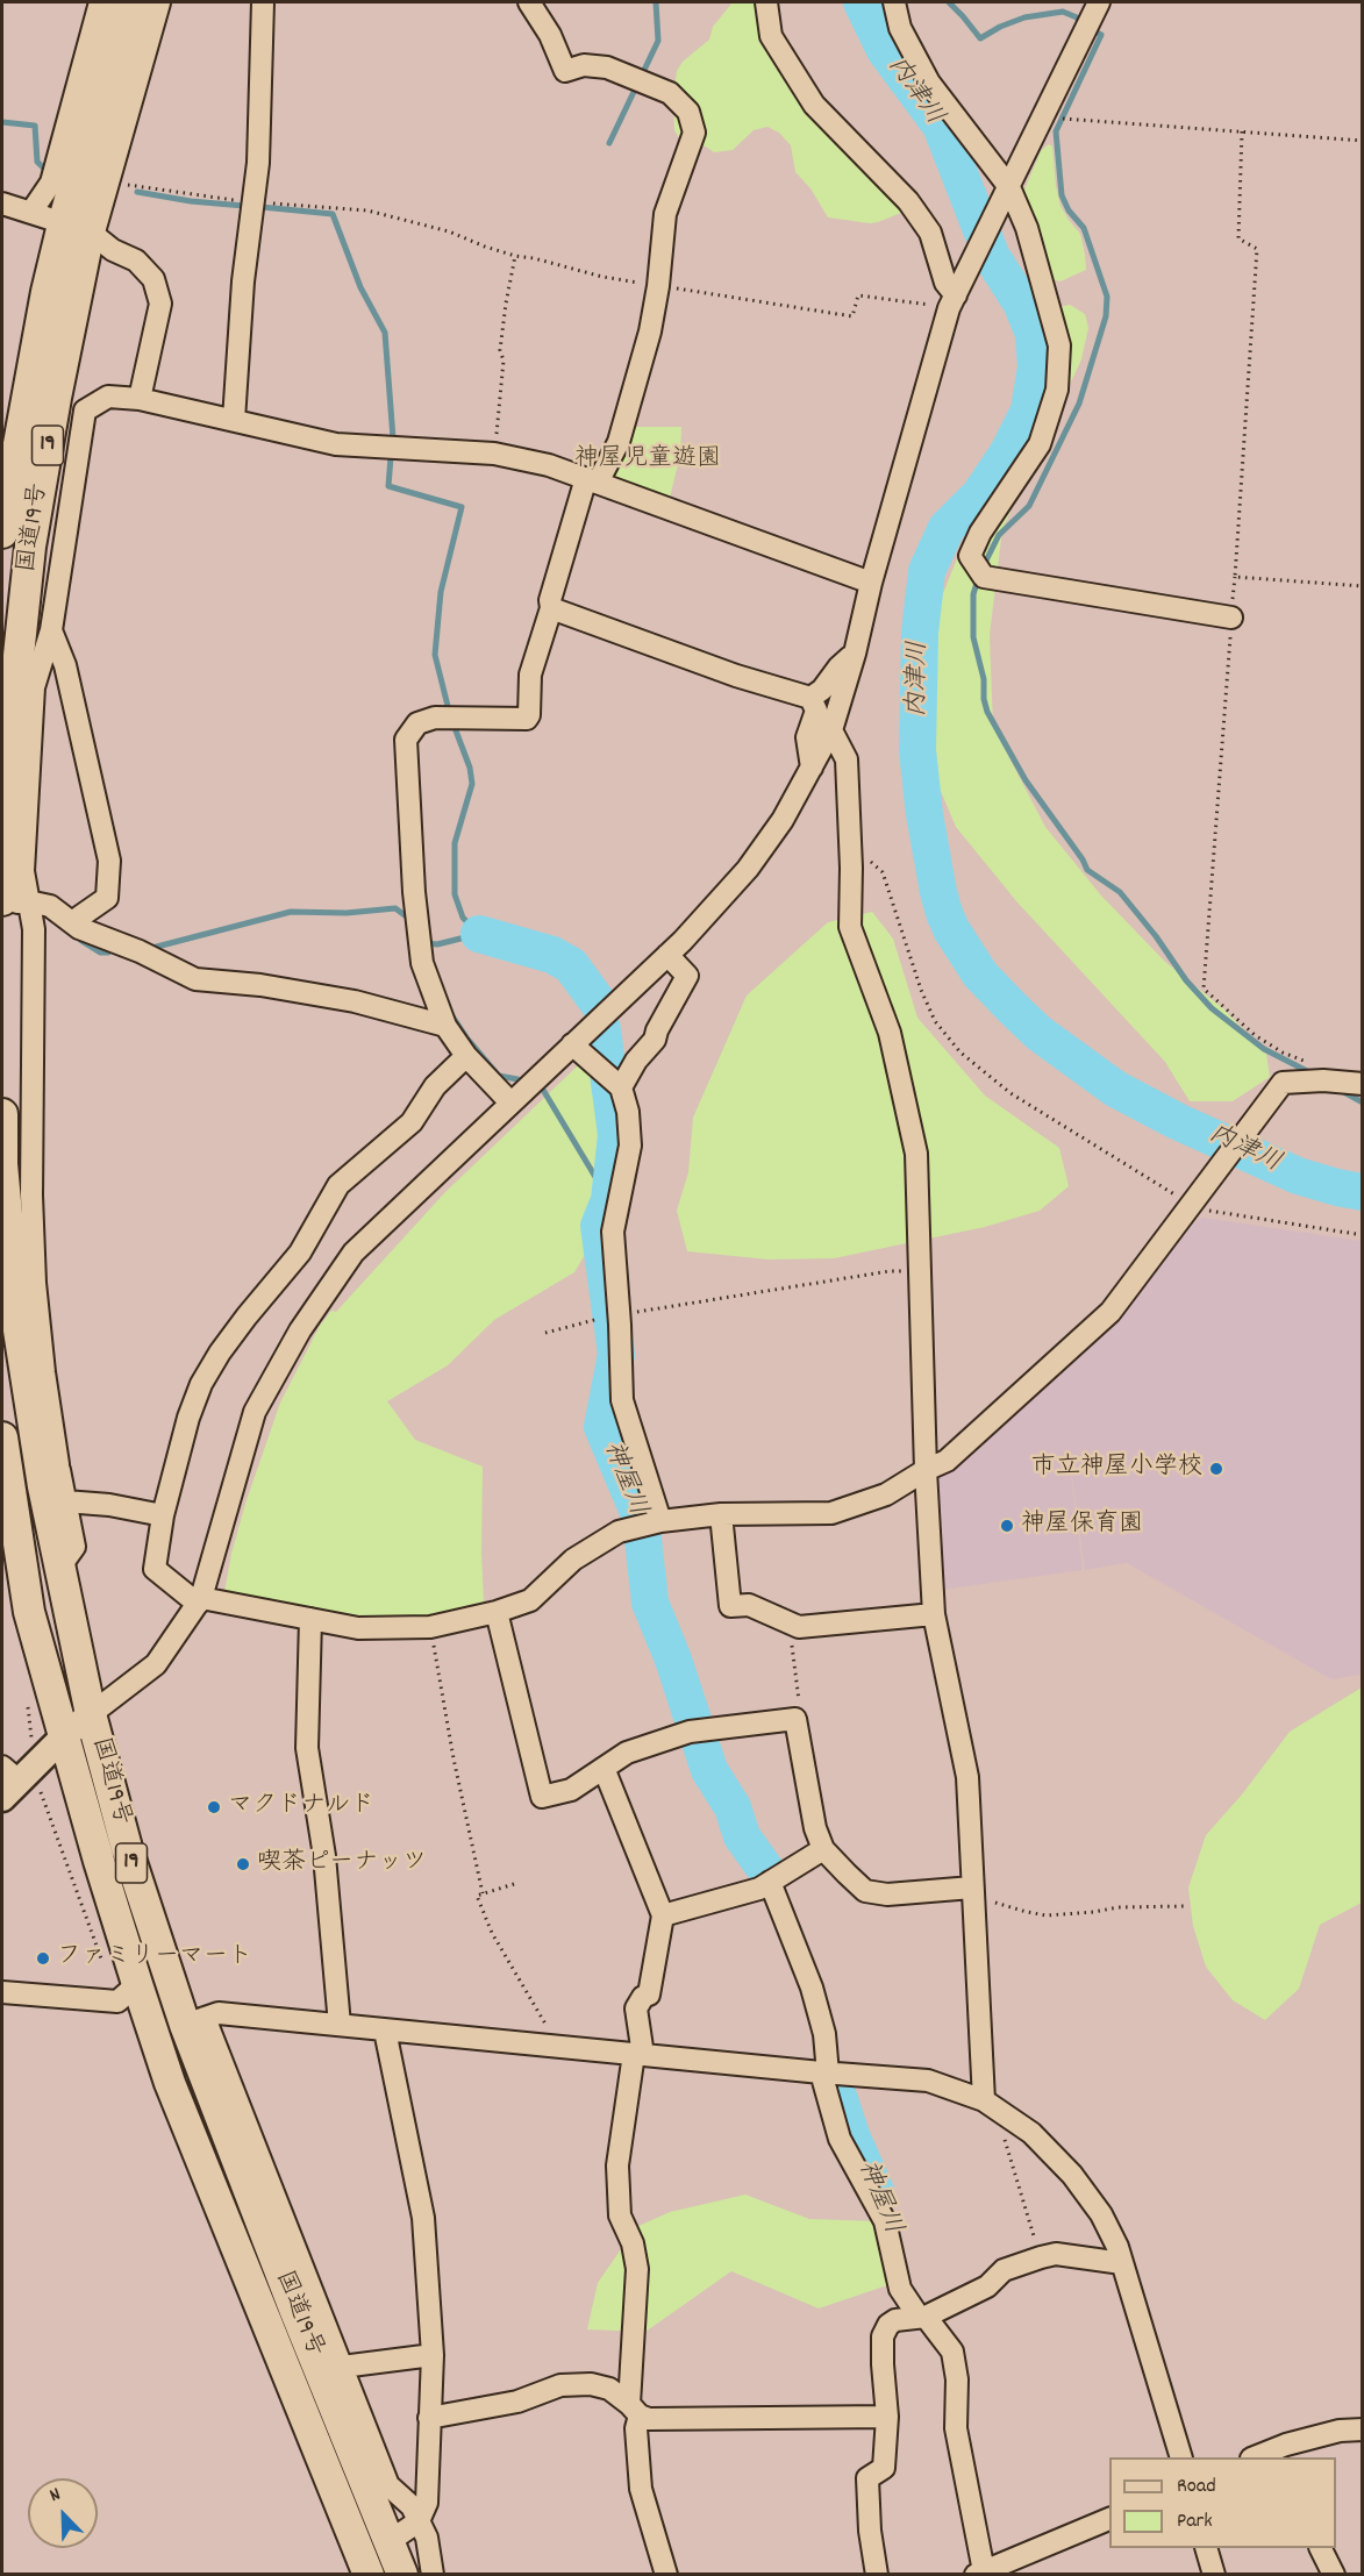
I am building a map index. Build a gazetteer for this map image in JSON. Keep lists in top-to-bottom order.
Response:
{
  "streets": {
    "highway": ["19", "国道19号"]
  },
  "water": ["内津川", "神屋川"],
  "parks": ["神屋児童遊園"],
  "places": [
    "市立神屋小学校",
    "神屋保育園",
    "マクドナルド",
    "喫茶ピーナッツ",
    "ファミリーマート"
  ],
  "legend": ["Road", "Park"],
  "north": "top left"
}
